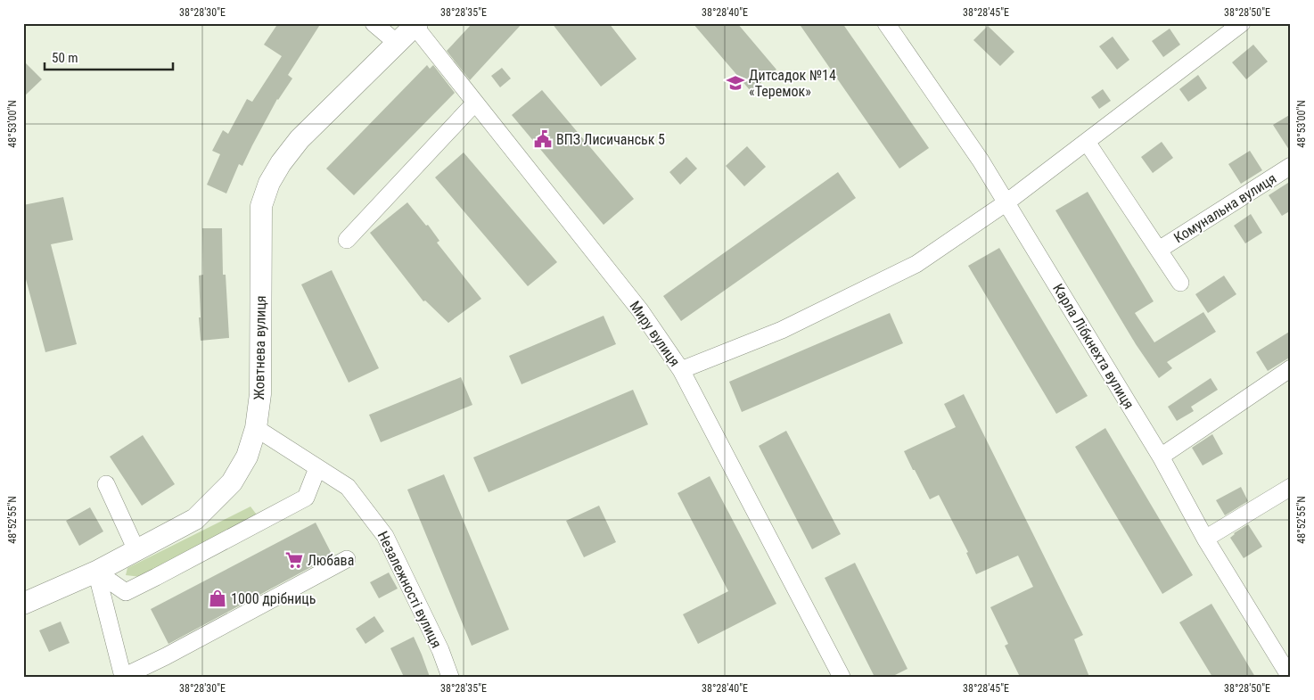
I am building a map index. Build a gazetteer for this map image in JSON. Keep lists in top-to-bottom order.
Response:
{
  "streets": {
    "main road": ["Жовтнева вулиця"],
    "street": [
      "Комунальна вулиця",
      "Миру вулиця",
      "Карла Лібкнехта вулиця",
      "Незалежності вулиця"
    ]
  },
  "crossings": [
    ["Миру вулиця", "Жовтнева вулиця"],
    ["Жовтнева вулиця", "Незалежності вулиця"]
  ],
  "places": {
    "school or university": ["Дитсадок №14 «Теремок»"],
    "public building": ["ВПЗ Лисичанськ 5"],
    "supermarket": ["Любава"],
    "shop": ["1000 дрібниць"]
  },
  "scale_bar": "50 m",
  "coordinates": [
    "38°28'30\"E",
    "38°28'35\"E",
    "38°28'40\"E",
    "38°28'45\"E",
    "38°28'50\"E",
    "48°53'00\"N",
    "48°52'55\"N"
  ]
}
